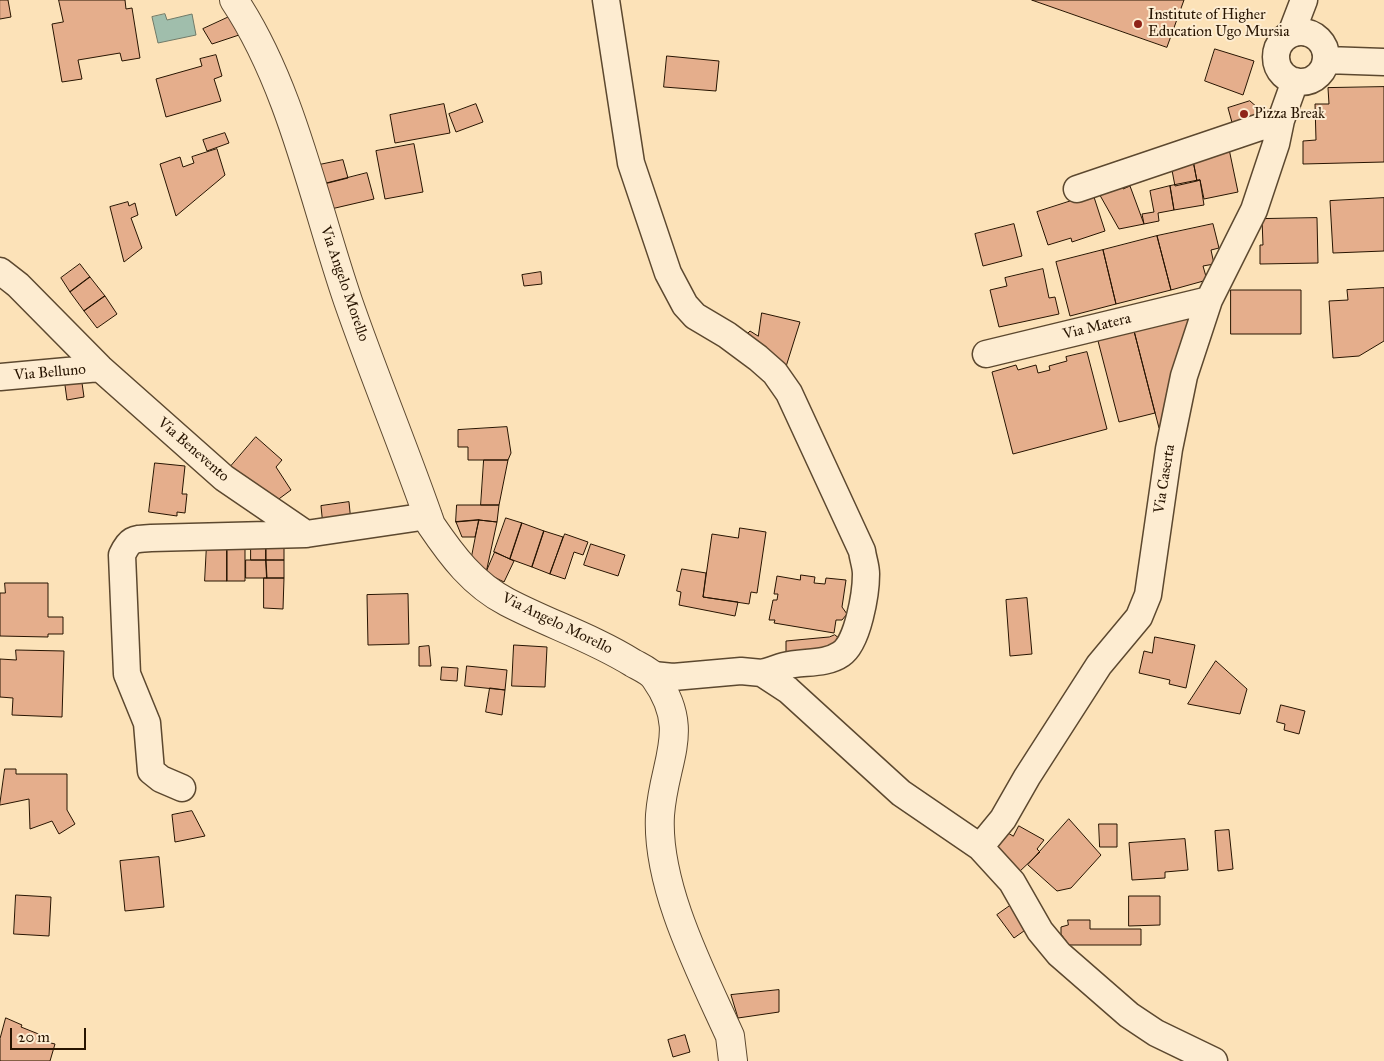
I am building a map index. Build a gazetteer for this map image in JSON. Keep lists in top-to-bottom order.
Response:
{
  "streets": {
    "street": [
      "Via Angelo Morello",
      "Via Matera",
      "Via Belluno",
      "Via Benevento",
      "Via Caserta"
    ]
  },
  "crossings": [
    ["Via Matera", "Via Caserta"],
    ["Via Belluno", "Via Benevento"]
  ],
  "places": ["Institute of Higher Education Ugo Mursia", "Pizza Break"],
  "scale_bar": "20 m"
}
